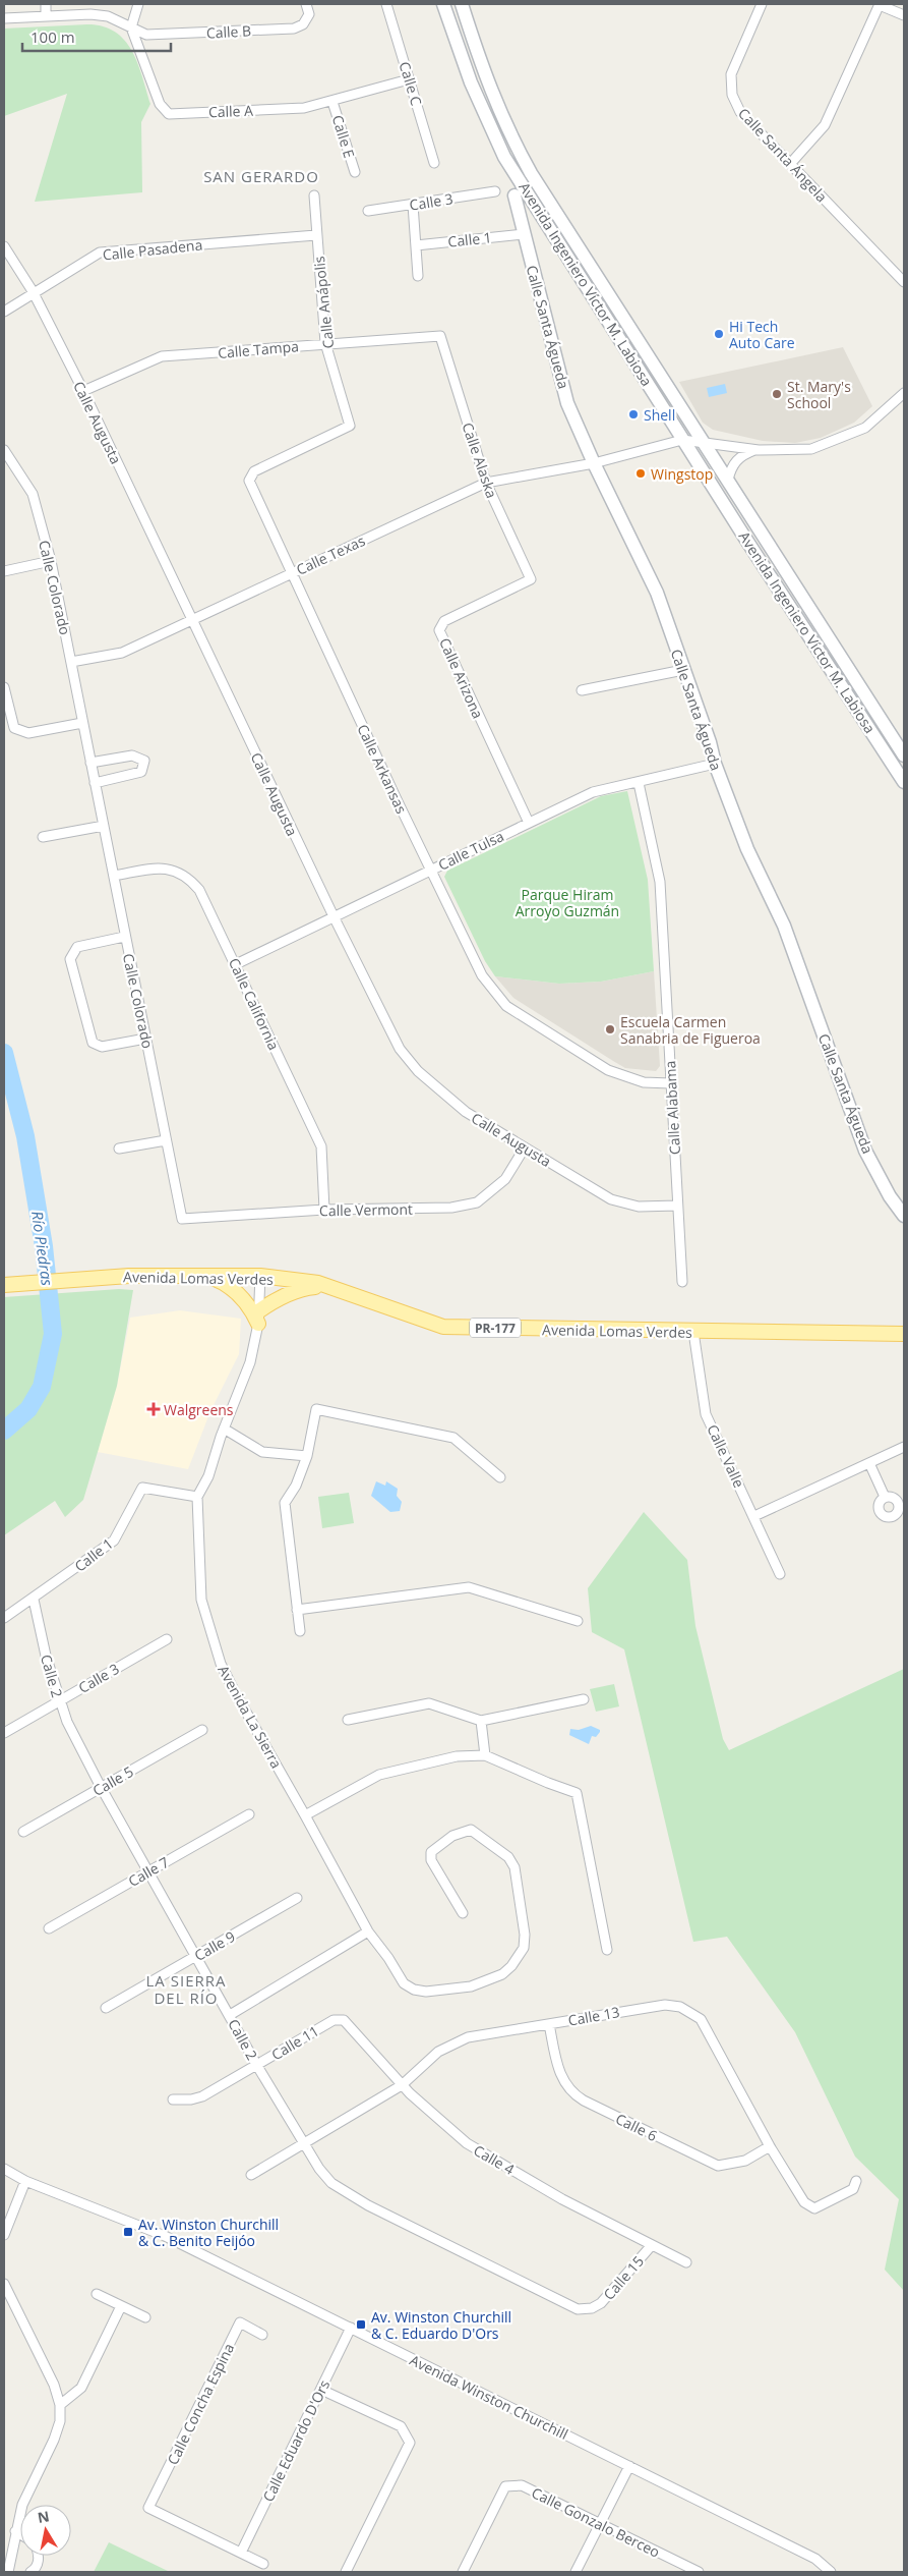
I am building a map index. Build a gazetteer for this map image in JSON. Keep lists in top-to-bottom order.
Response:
{
  "streets": {
    "main road": [
      "Avenida Ingeniero Víctor M. Labiosa",
      "Calle Santa Águeda",
      "Avenida Lomas Verdes",
      "PR-177"
    ],
    "street": [
      "Calle B",
      "Calle C",
      "Calle A",
      "Calle E",
      "Calle Santa Ángela",
      "Calle 3",
      "Calle 1",
      "Calle Pasadena",
      "Calle Anápolis",
      "Calle Tampa",
      "Calle Augusta",
      "Calle Alaska",
      "Calle Texas",
      "Calle Colorado",
      "Calle Arizona",
      "Calle Arkansas",
      "Calle Tulsa",
      "Calle California",
      "Calle Alabama",
      "Calle Vermont",
      "Calle Valle",
      "Calle 2",
      "Avenida La Sierra",
      "Calle 5",
      "Calle 7",
      "Calle 9",
      "Calle 13",
      "Calle 11",
      "Calle 6",
      "Calle 4",
      "Calle 15",
      "Avenida Winston Churchill",
      "Calle Concha Espina",
      "Calle Eduardo D'Ors",
      "Calle Gonzalo Berceo"
    ]
  },
  "crossings": [
    ["Calle B", "Calle A"],
    ["Calle C", "Calle A"],
    ["Calle A", "Calle E"],
    ["Calle 3", "Calle 2"],
    ["Calle 1", "Calle Santa Águeda"],
    ["Calle 1", "Calle 2"],
    ["Calle 1", "Avenida La Sierra"],
    ["Calle Pasadena", "Calle Anápolis"],
    ["Calle Pasadena", "Calle Augusta"],
    ["Avenida Ingeniero Víctor M. Labiosa", "Calle Texas"],
    ["Calle Anápolis", "Calle Tampa"],
    ["Calle Anápolis", "Calle Arkansas"],
    ["Calle Santa Águeda", "Calle Texas"],
    ["Calle Santa Águeda", "Calle Tulsa"],
    ["Calle Tampa", "Calle Augusta"],
    ["Calle Tampa", "Calle Alaska"],
    ["Calle Augusta", "Calle Texas"],
    ["Calle Augusta", "Calle Tulsa"],
    ["Calle Augusta", "Calle Alabama"],
    ["Calle Augusta", "Calle Vermont"],
    ["Calle Alaska", "Calle Texas"],
    ["Calle Alaska", "Calle Arizona"],
    ["Calle Texas", "Calle Colorado"],
    ["Calle Texas", "Calle Arkansas"],
    ["Calle Colorado", "Calle California"],
    ["Calle Colorado", "Calle Vermont"],
    ["Calle Arizona", "Calle Tulsa"],
    ["Calle Arkansas", "Calle Tulsa"],
    ["Calle Arkansas", "Calle Alabama"],
    ["Calle Tulsa", "Calle California"],
    ["Calle Tulsa", "Calle Alabama"],
    ["Calle California", "Calle Vermont"],
    ["Avenida Lomas Verdes", "Calle Valle"],
    ["Calle 2", "Calle 5"],
    ["Calle 2", "Calle 7"],
    ["Calle 2", "Calle 9"],
    ["Calle 2", "Calle 13"],
    ["Calle 2", "Calle 11"],
    ["Calle 2", "Calle 15"],
    ["Calle 13", "Calle 6"],
    ["Calle 13", "Calle 4"],
    ["Calle 11", "Calle 4"],
    ["Calle 4", "Calle 15"],
    ["Avenida Winston Churchill", "Calle Eduardo D'Ors"],
    ["Calle Concha Espina", "Calle Eduardo D'Ors"]
  ],
  "districts": ["SAN GERARDO", "LA SIERRA DEL RÍO"],
  "water": ["Río Piedras"],
  "parks": ["Parque Hiram Arroyo Guzmán"],
  "places": {
    "other": [
      "Hi Tech Auto Care",
      "St. Mary's School",
      "Shell",
      "Wingstop",
      "Escuela Carmen Sanabria de Figueroa"
    ],
    "health": ["Walgreens"],
    "transit": ["Av. Winston Churchill & C. Benito Feijóo", "Av. Winston Churchill & C. Eduardo D'Ors"]
  },
  "scale_bar": "100 m",
  "north": "top"
}
